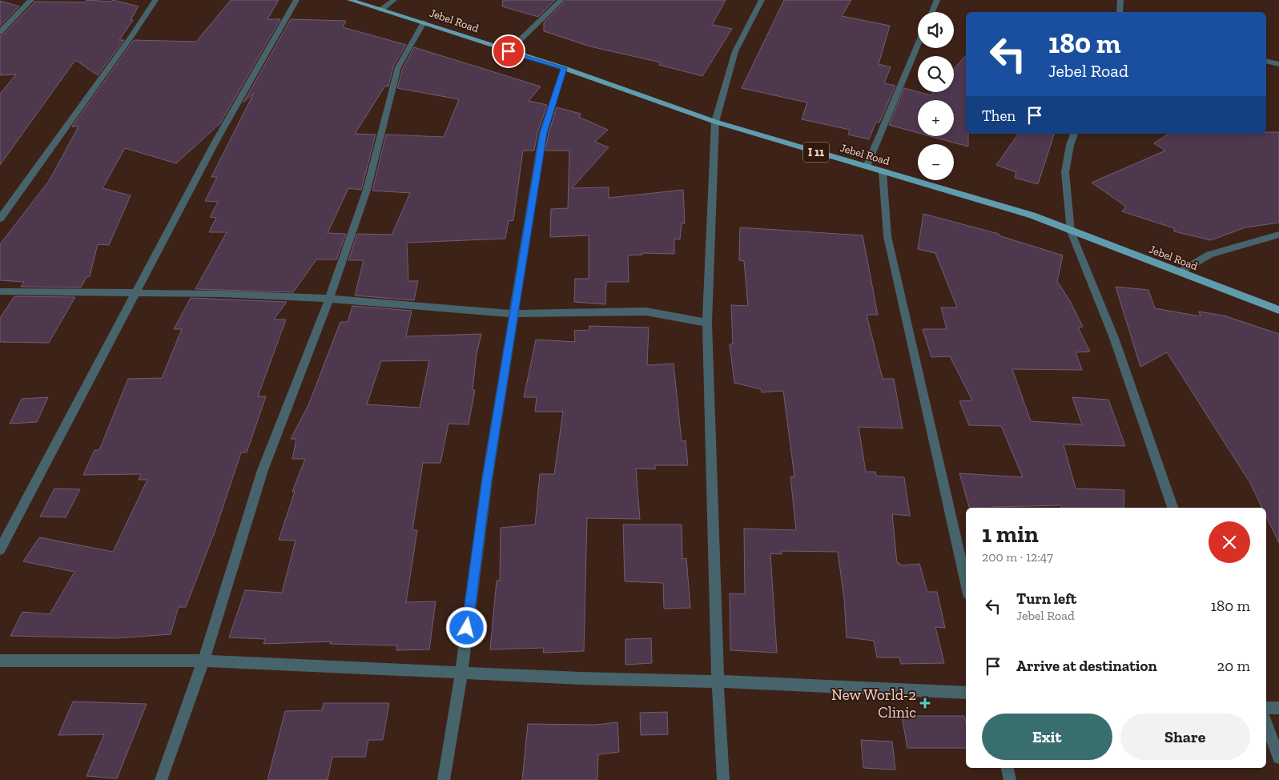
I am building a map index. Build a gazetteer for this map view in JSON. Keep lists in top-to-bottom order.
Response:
{
  "streets": {
    "main road": ["Jebel Road", "I 11"]
  },
  "places": {
    "health": ["New World-2 Clinic"]
  },
  "page": {
    "map_buttons": ["+", "−"],
    "turn": ["180 m", "Jebel Road"],
    "then": "Then",
    "heading": ["1 min", "200 m · 12:47"],
    "list": [
      {
        "name": "Turn left",
        "note": "Jebel Road",
        "value": "180 m"
      },
      {
        "name": "Arrive at destination",
        "value": "20 m"
      }
    ],
    "buttons": ["Exit", "Share"]
  }
}
